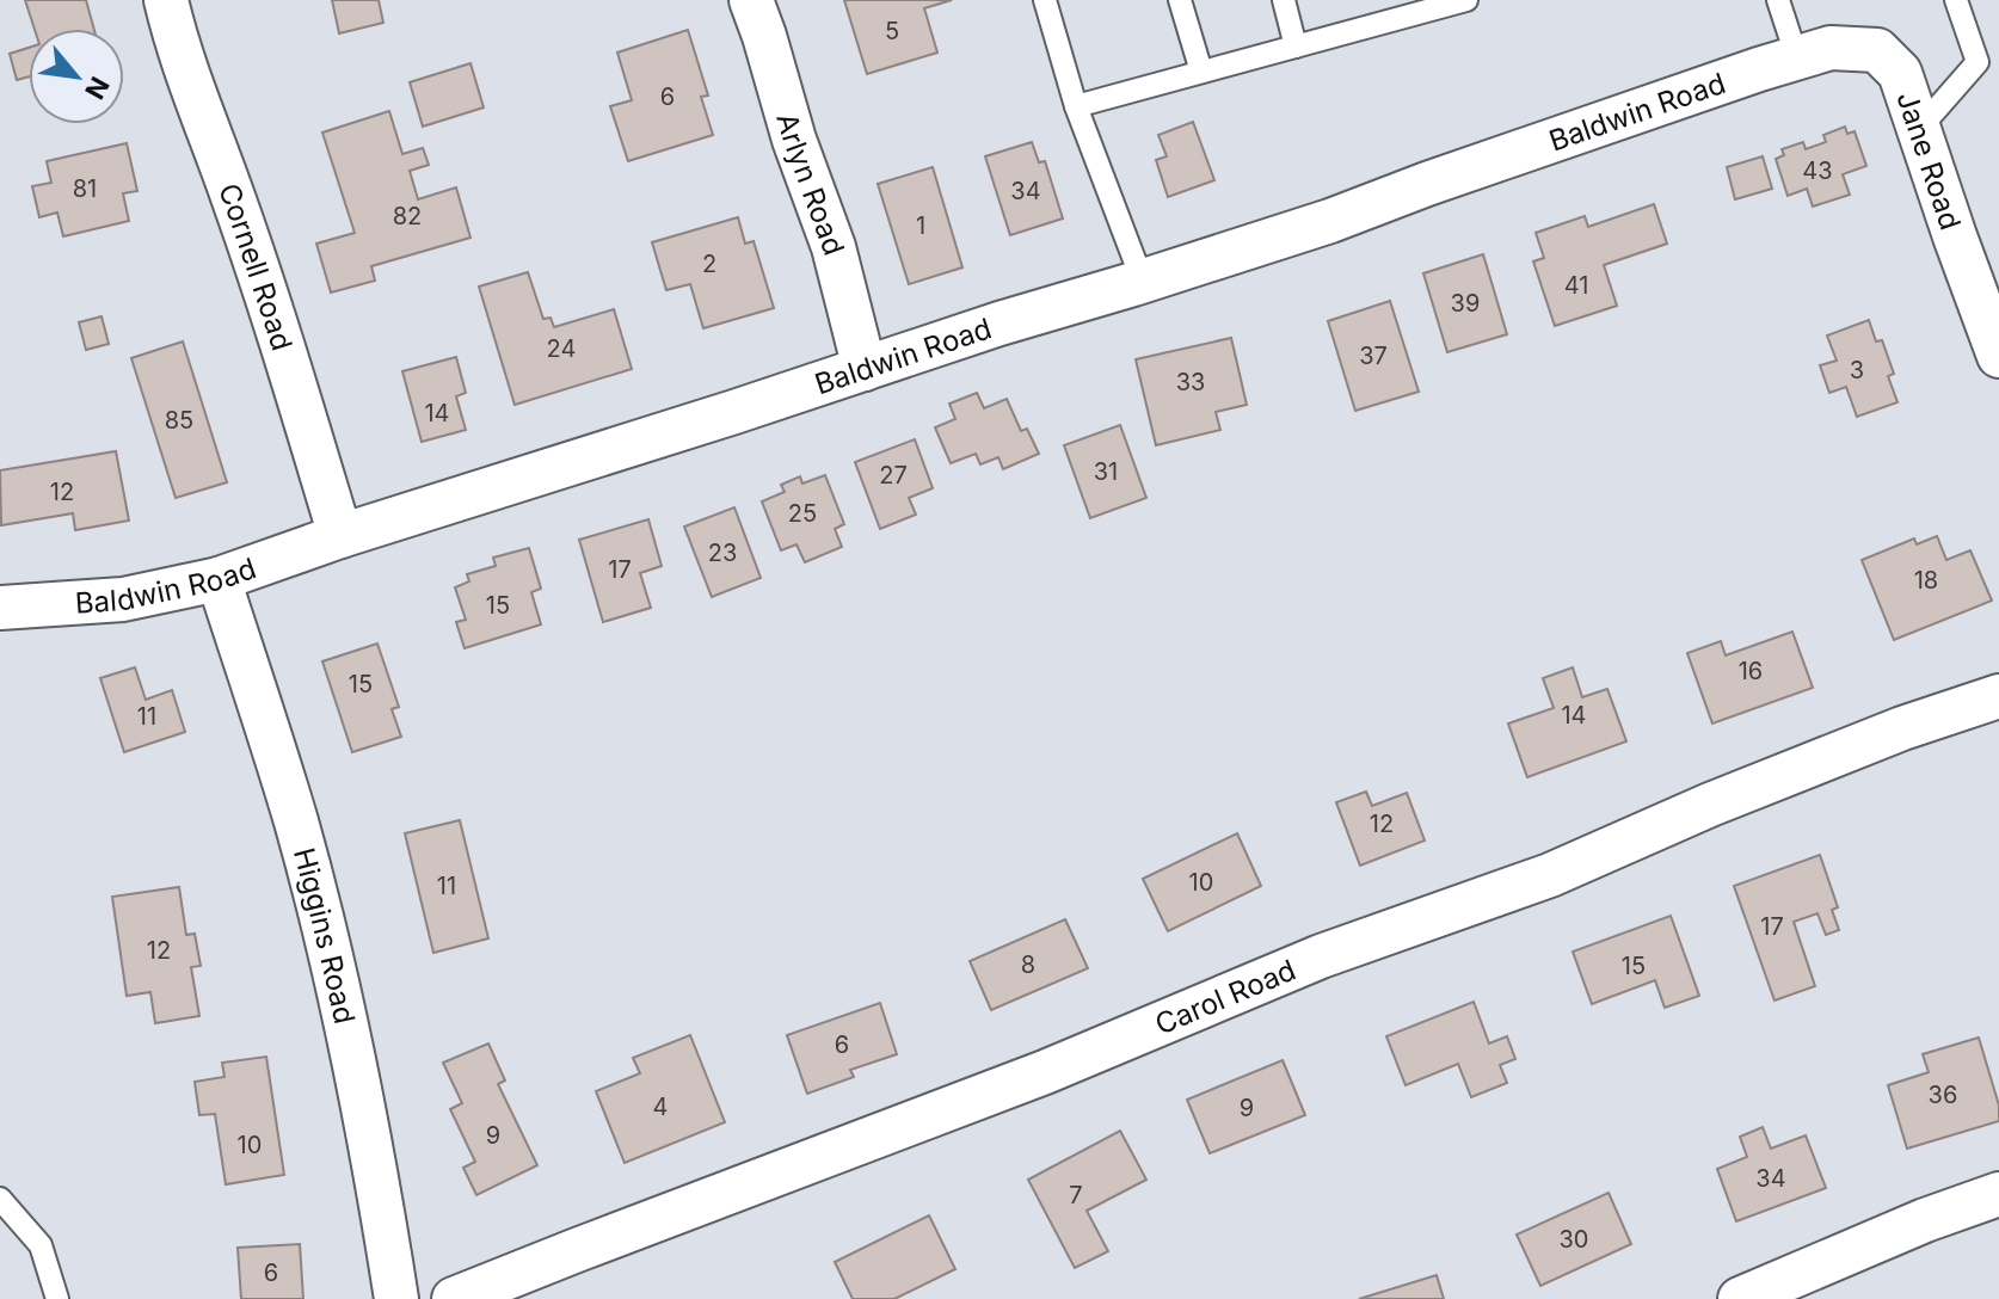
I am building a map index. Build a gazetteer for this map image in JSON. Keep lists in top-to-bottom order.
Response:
{
  "streets": {
    "street": [
      "Baldwin Road",
      "Jane Road",
      "Arlyn Road",
      "Cornell Road",
      "Higgins Road",
      "Carol Road"
    ]
  },
  "crossings": [
    ["Baldwin Road", "Jane Road"],
    ["Baldwin Road", "Arlyn Road"],
    ["Baldwin Road", "Cornell Road"],
    ["Baldwin Road", "Higgins Road"]
  ],
  "house_numbers": [
    "5",
    "6",
    "43",
    "81",
    "34",
    "82",
    "1",
    "2",
    "41",
    "39",
    "24",
    "37",
    "3",
    "33",
    "14",
    "85",
    "31",
    "27",
    "12",
    "25",
    "23",
    "17",
    "18",
    "15",
    "16",
    "15",
    "14",
    "11",
    "12",
    "10",
    "11",
    "17",
    "12",
    "8",
    "15",
    "6",
    "36",
    "4",
    "9",
    "9",
    "10",
    "34",
    "7",
    "30",
    "6"
  ],
  "north": "bottom right"
}
